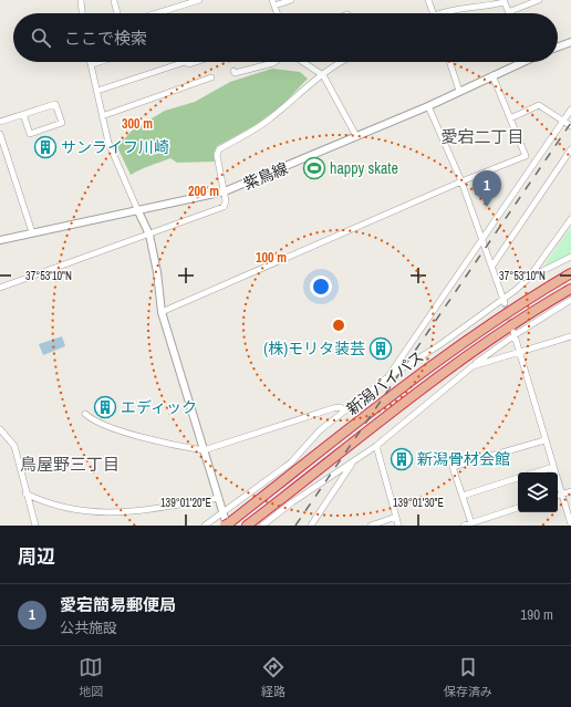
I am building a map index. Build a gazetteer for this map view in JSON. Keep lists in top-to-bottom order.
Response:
{
  "streets": {
    "highway": ["新潟バイパス"],
    "street": ["紫鳥線"]
  },
  "districts": ["愛宕二丁目", "鳥屋野三丁目"],
  "places": {
    "building": [
      "サンライフ川崎",
      "(株)モリタ装芸",
      "エディック",
      "新潟骨材会館"
    ],
    "sports": ["happy skate"]
  },
  "page": {
    "search": "ここで検索",
    "pins": "1",
    "heading": "周辺",
    "list": [
      {
        "mark": "1",
        "name": "愛宕簡易郵便局",
        "note": "公共施設",
        "value": "190 m"
      }
    ],
    "nav": ["地図", "経路", "保存済み"]
  },
  "coordinates": ["37°53'10\"N", "139°01'20\"E", "139°01'30\"E"],
  "rings": ["300 m", "200 m", "100 m"]
}
